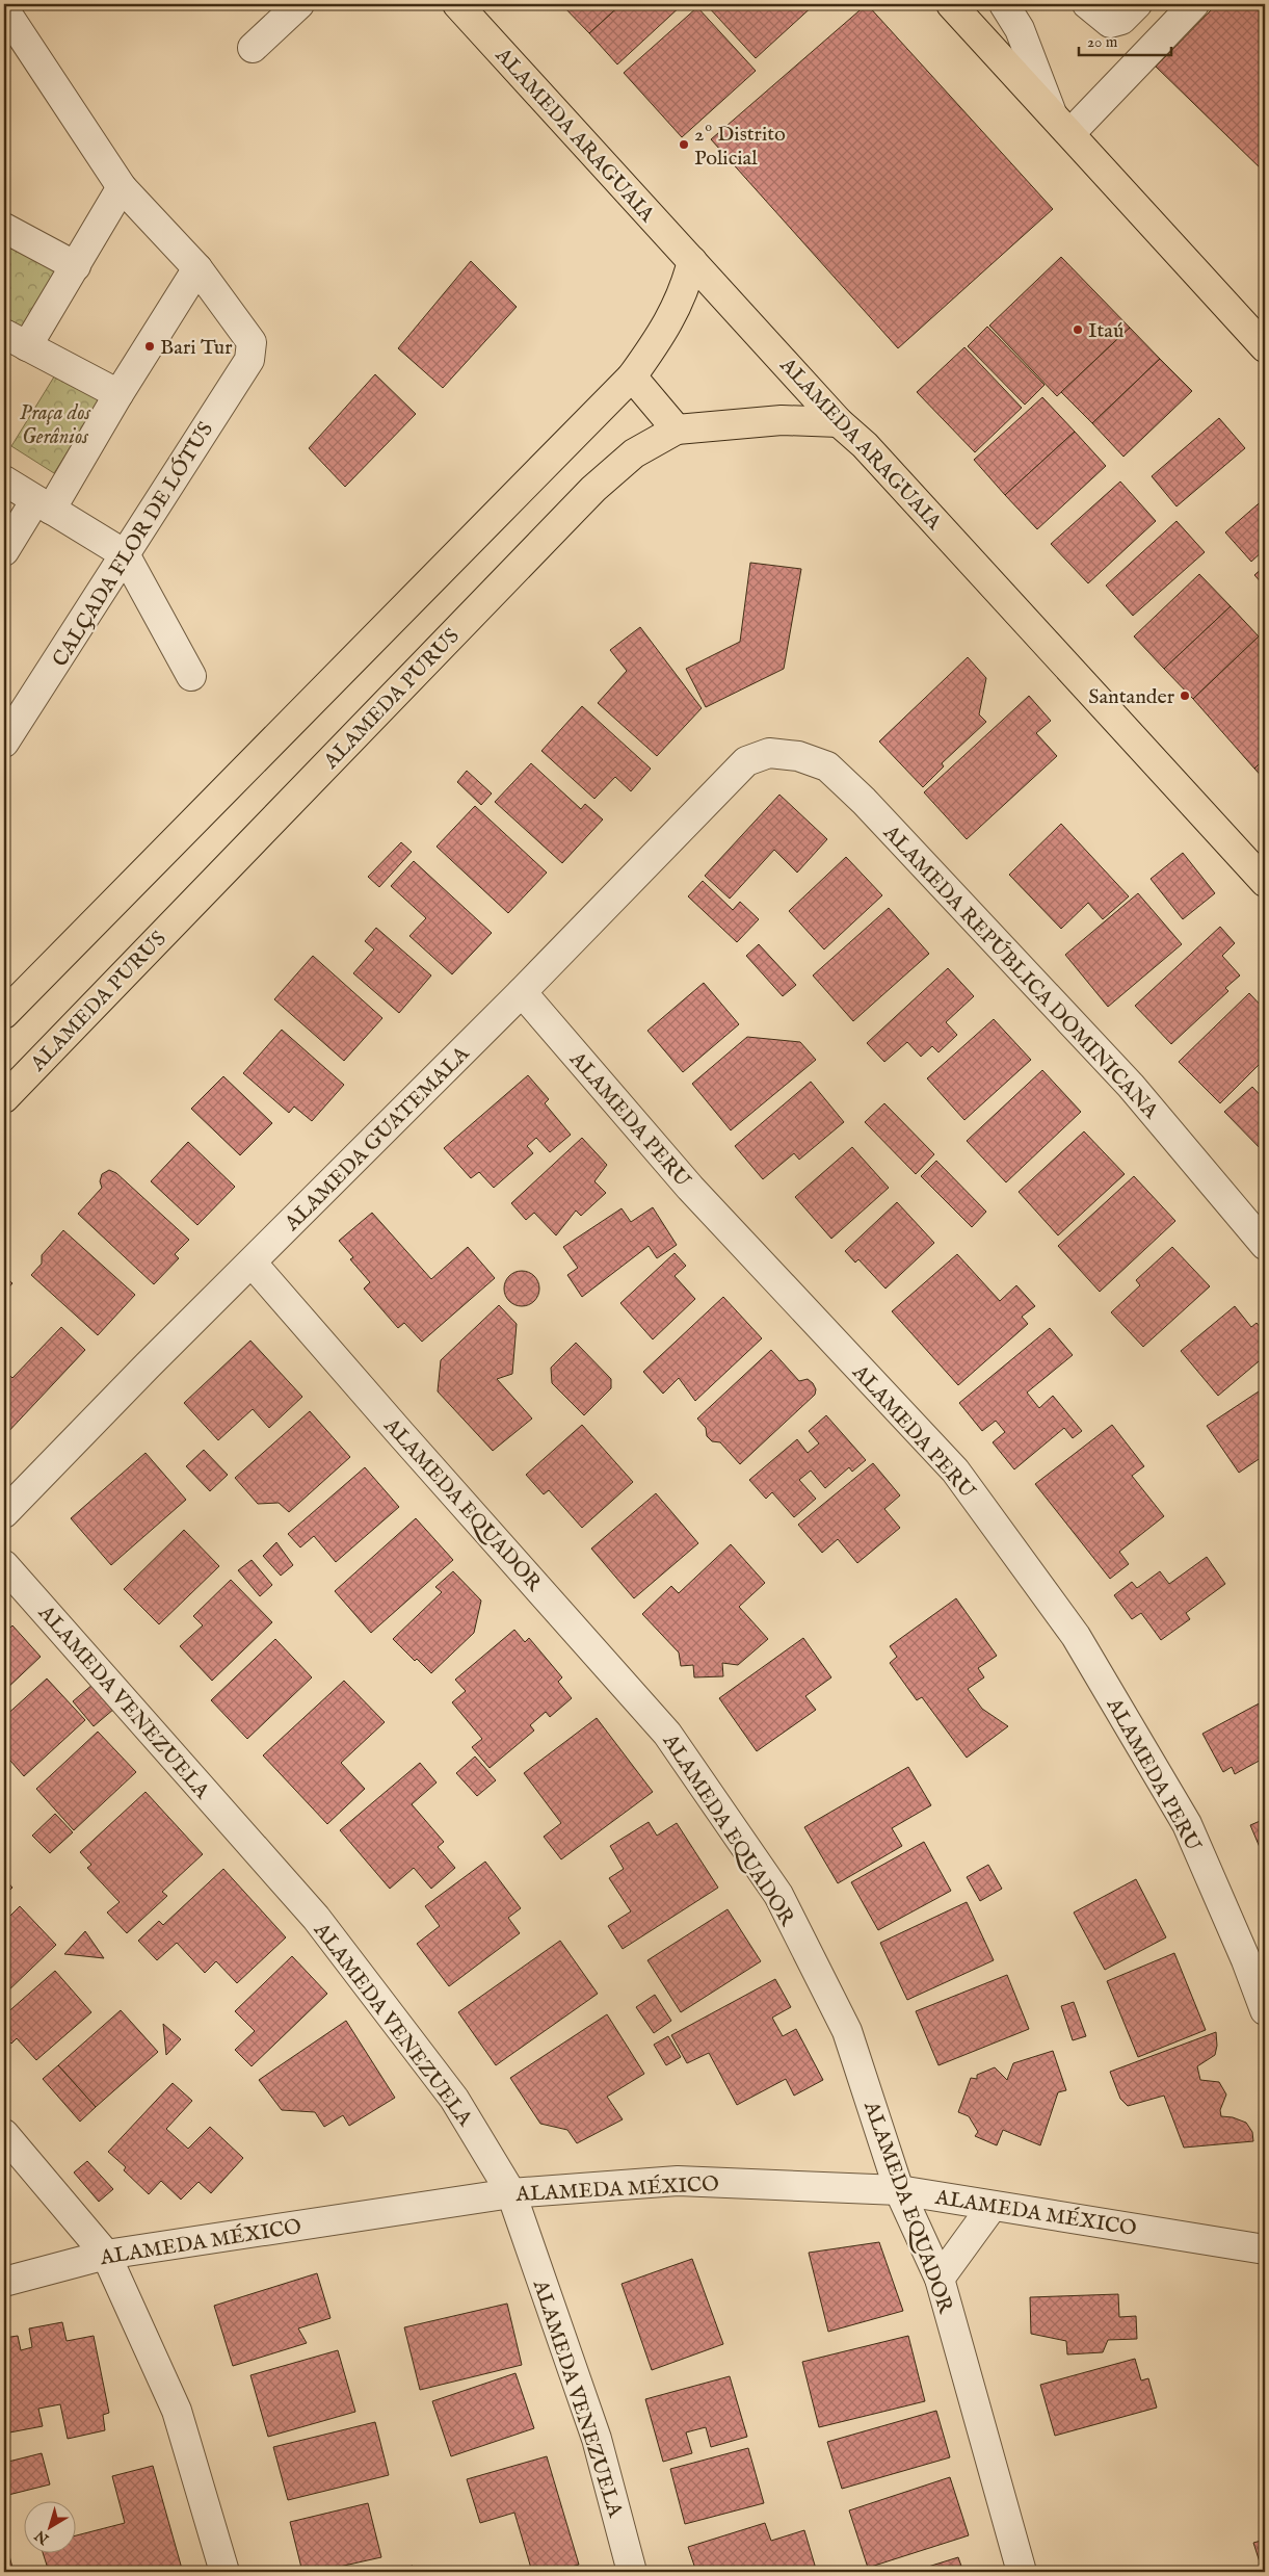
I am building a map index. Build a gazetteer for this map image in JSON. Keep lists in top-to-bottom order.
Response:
{
  "streets": {
    "main road": ["ALAMEDA ARAGUAIA", "ALAMEDA PURUS"],
    "street": [
      "CALÇADA FLOR DE LÓTUS",
      "ALAMEDA REPÚBLICA DOMINICANA",
      "ALAMEDA PERU",
      "ALAMEDA GUATEMALA",
      "ALAMEDA EQUADOR",
      "ALAMEDA VENEZUELA",
      "ALAMEDA MÉXICO"
    ]
  },
  "crossings": [
    ["ALAMEDA ARAGUAIA", "ALAMEDA PURUS"],
    ["ALAMEDA REPÚBLICA DOMINICANA", "ALAMEDA GUATEMALA"],
    ["ALAMEDA PERU", "ALAMEDA GUATEMALA"],
    ["ALAMEDA GUATEMALA", "ALAMEDA EQUADOR"],
    ["ALAMEDA EQUADOR", "ALAMEDA MÉXICO"],
    ["ALAMEDA VENEZUELA", "ALAMEDA MÉXICO"]
  ],
  "parks": ["Praça dos Gerânios"],
  "places": [
    "2º Distrito Policial",
    "Itaú",
    "Bari Tur",
    "Santander"
  ],
  "scale_bar": "20 m",
  "north": "bottom left"
}
